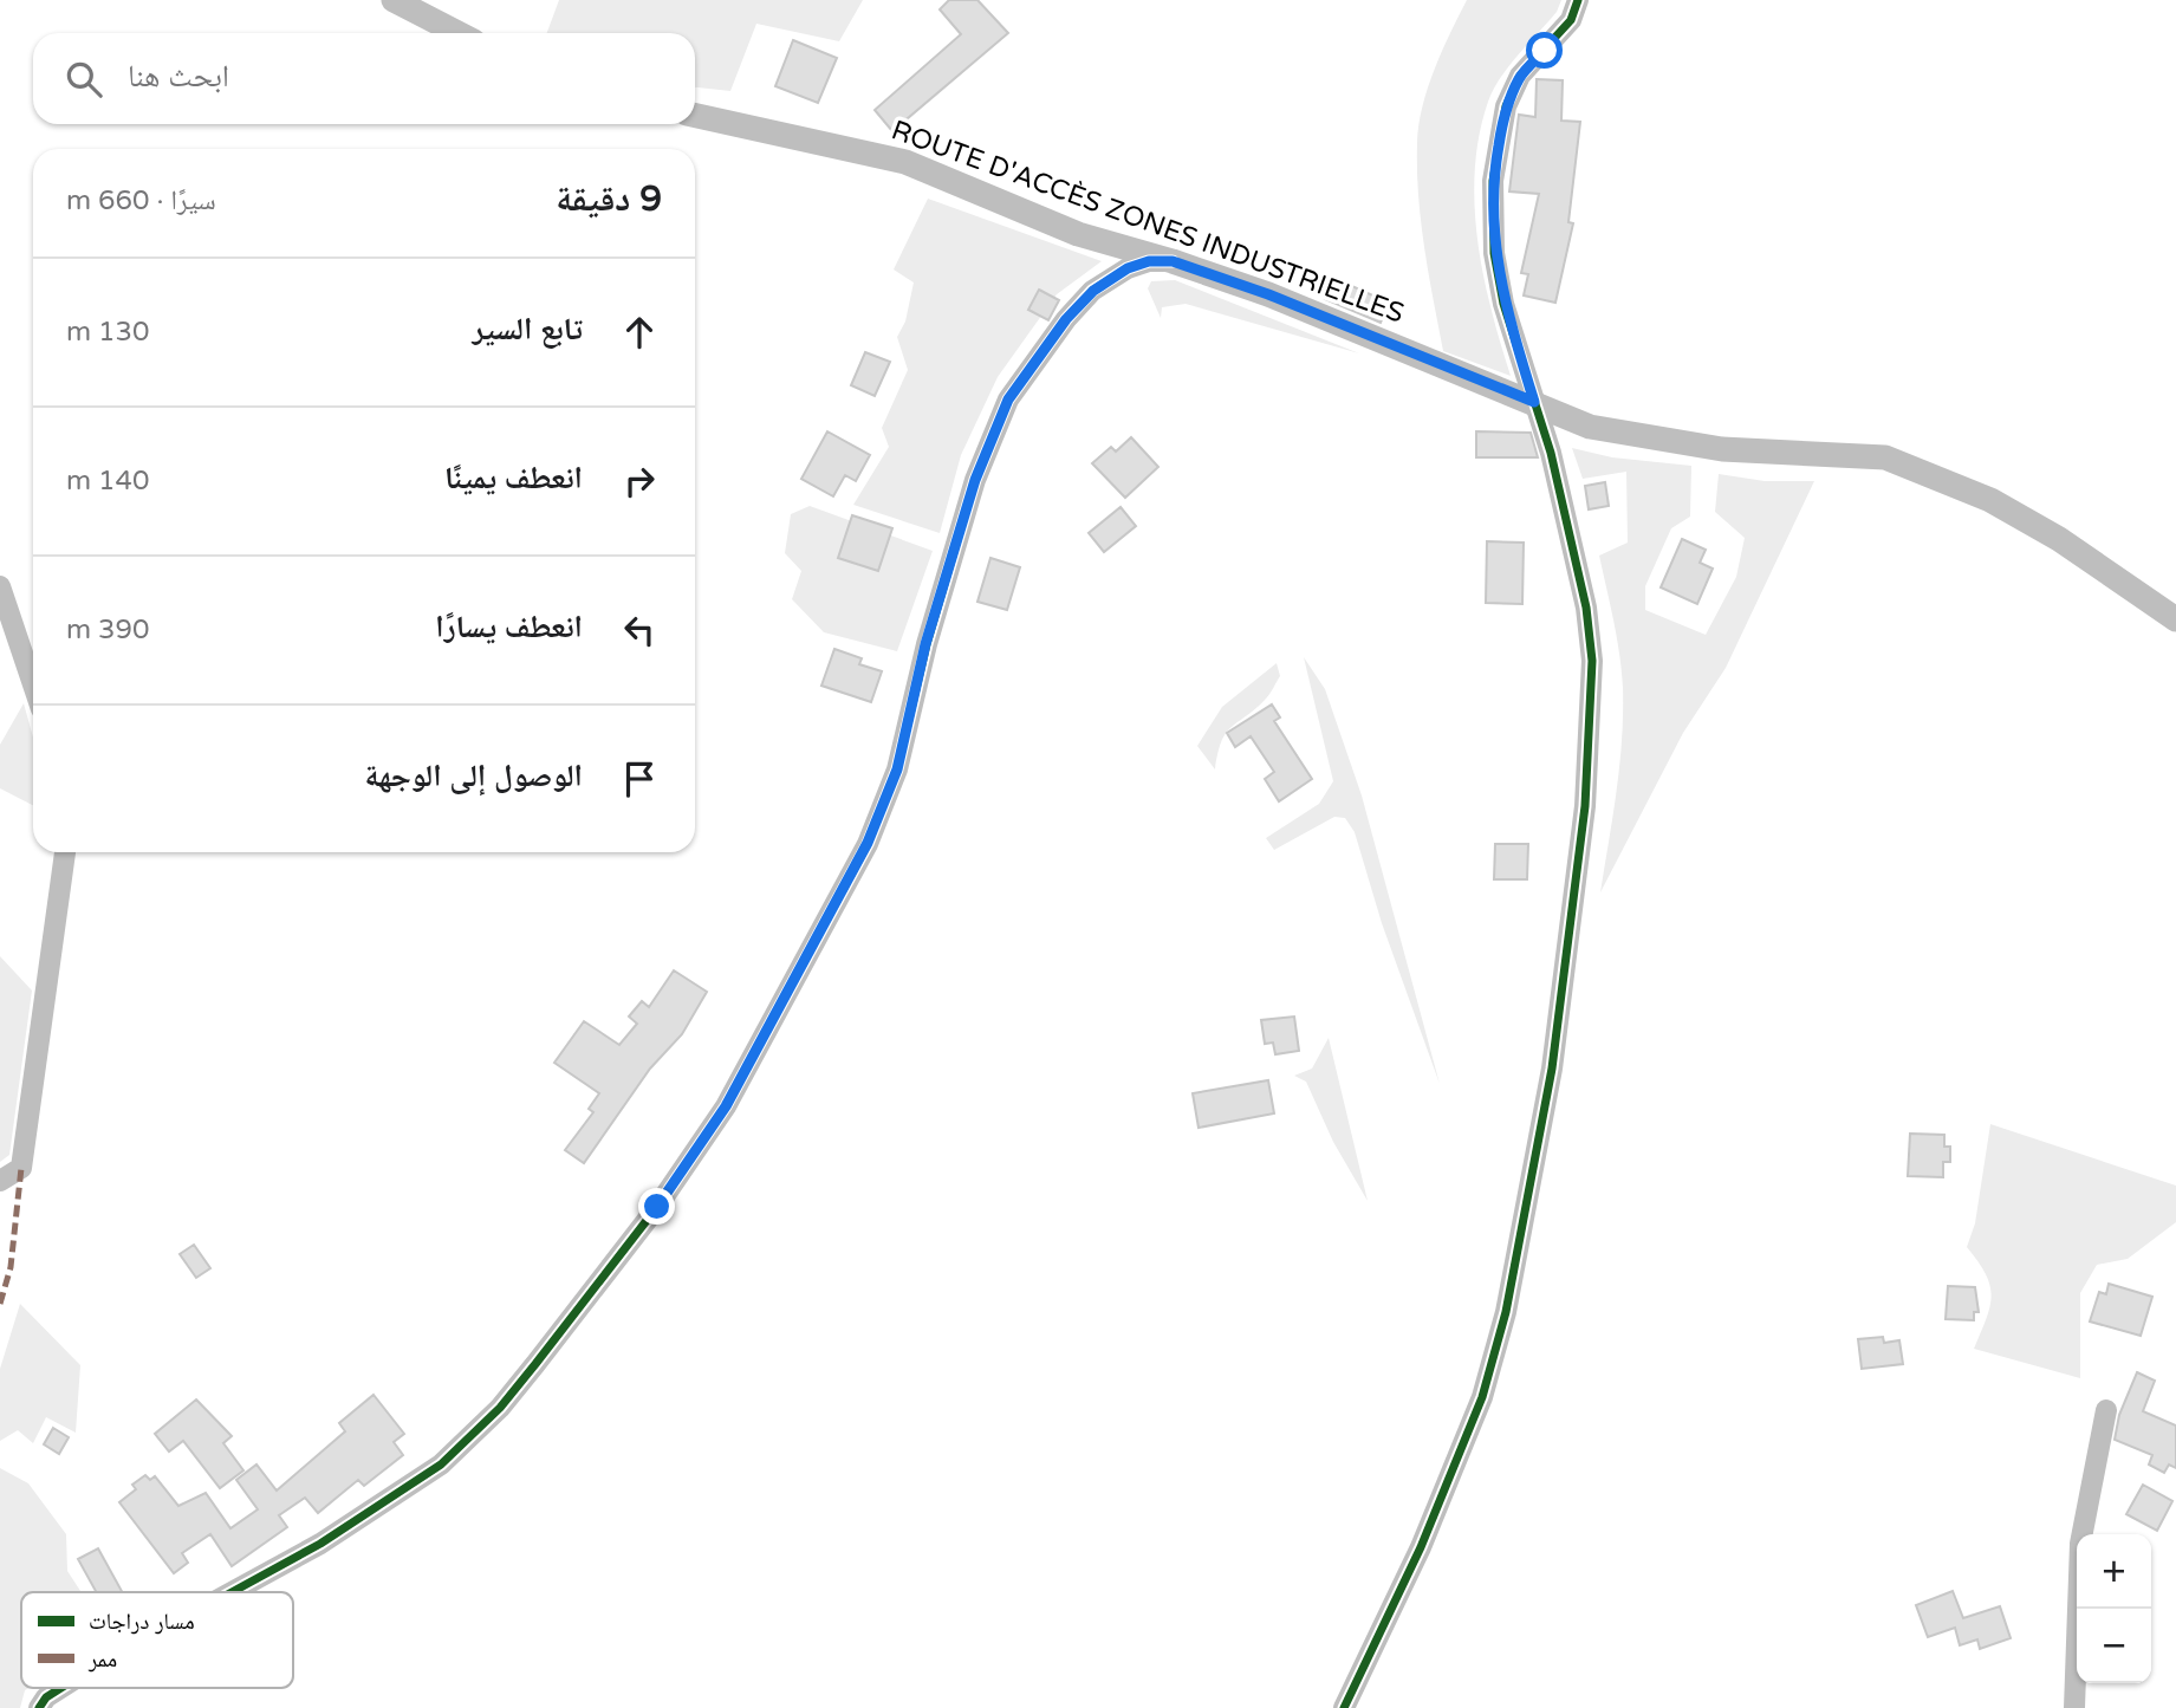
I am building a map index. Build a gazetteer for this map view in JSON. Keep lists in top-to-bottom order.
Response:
{
  "streets": {
    "street": ["ROUTE D'ACCÈS ZONES INDUSTRIELLES"]
  },
  "legend": ["مسار دراجات", "ممر"],
  "page": {
    "search": "ابحث هنا",
    "heading": ["9 دقيقة", "سيرًا · 660 m"],
    "list": [
      ["تابع السير", "130 m"],
      ["انعطف يمينًا", "140 m"],
      ["انعطف يسارًا", "390 m"],
      "الوصول إلى الوجهة"
    ],
    "map_buttons": ["+", "−"]
  }
}
